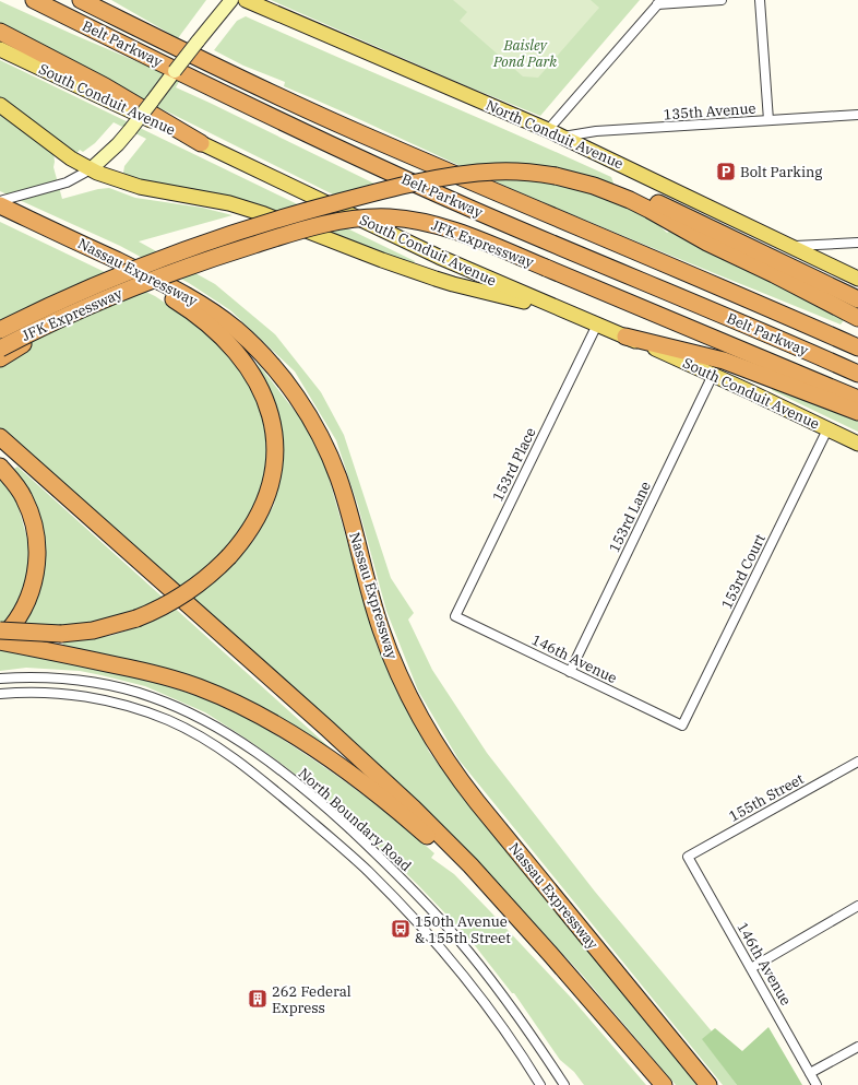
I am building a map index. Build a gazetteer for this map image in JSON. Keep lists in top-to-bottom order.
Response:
{
  "streets": {
    "highway": ["Belt Parkway", "JFK Expressway", "Nassau Expressway"],
    "main road": ["South Conduit Avenue", "North Conduit Avenue"],
    "street": [
      "135th Avenue",
      "153rd Place",
      "153rd Lane",
      "153rd Court",
      "146th Avenue",
      "155th Street",
      "North Boundary Road"
    ]
  },
  "crossings": [
    ["South Conduit Avenue", "153rd Place"],
    ["South Conduit Avenue", "153rd Lane"],
    ["South Conduit Avenue", "153rd Court"],
    ["135th Avenue", "North Conduit Avenue"],
    ["153rd Place", "146th Avenue"],
    ["153rd Lane", "146th Avenue"],
    ["153rd Court", "146th Avenue"],
    ["146th Avenue", "155th Street"]
  ],
  "parks": ["Baisley Pond Park"],
  "places": {
    "parking": ["Bolt Parking"],
    "bus stop": ["150th Avenue & 155th Street"],
    "building": ["262 Federal Express"]
  }
}
